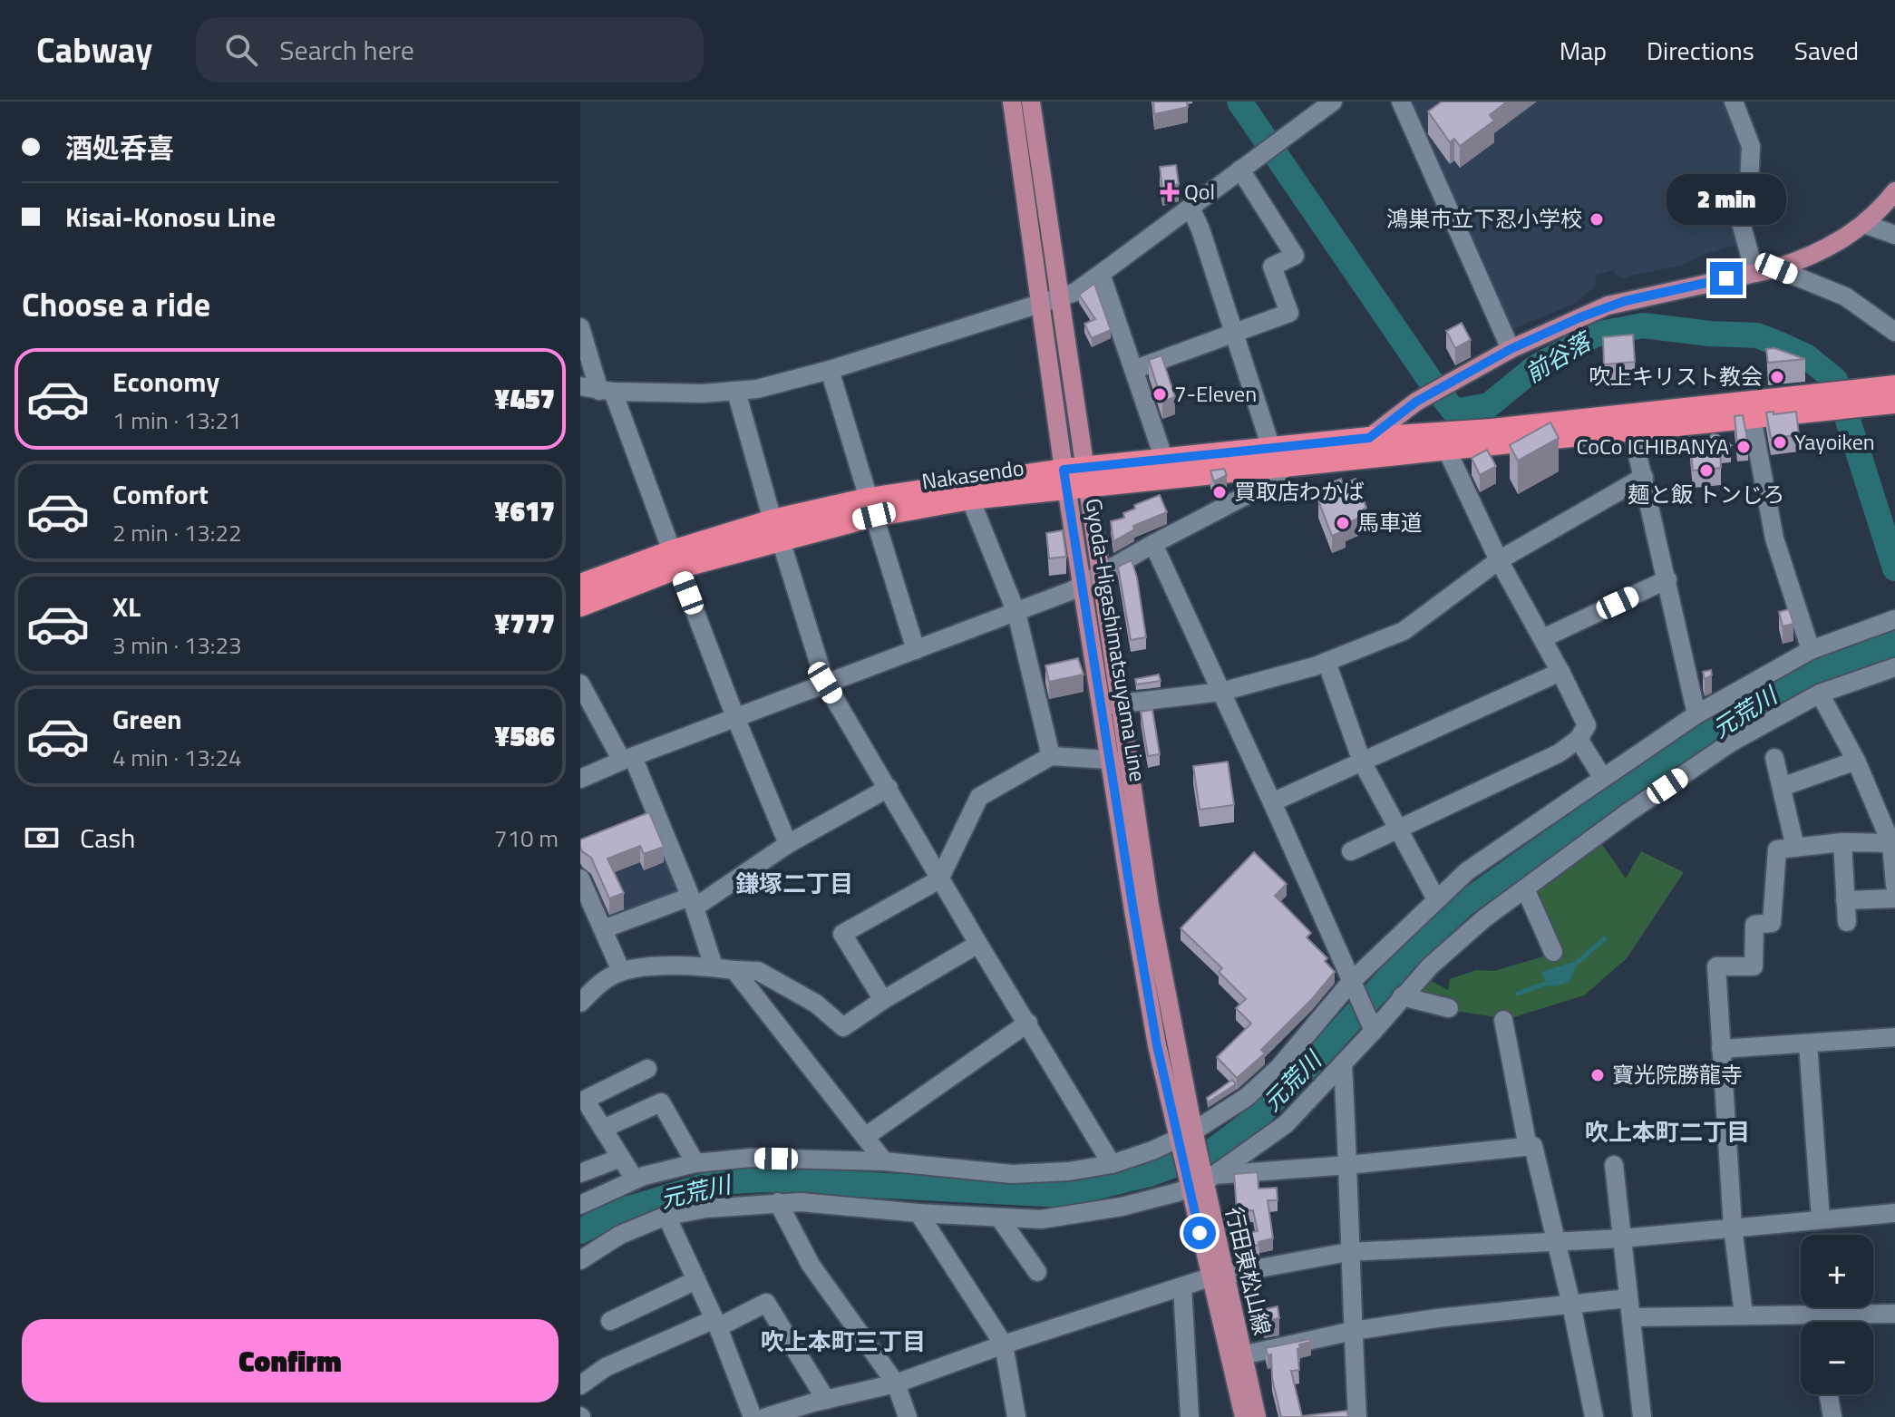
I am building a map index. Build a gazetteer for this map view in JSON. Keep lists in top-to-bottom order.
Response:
{
  "streets": {
    "highway": ["Nakasendo"],
    "main road": ["Gyoda-Higashimatsuyama Line", "行田東松山線"]
  },
  "crossings": [
    ["Nakasendo", "Gyoda-Higashimatsuyama Line"],
    ["Gyoda-Higashimatsuyama Line", "行田東松山線"]
  ],
  "districts": ["鎌塚二丁目", "吹上本町二丁目", "吹上本町三丁目"],
  "water": ["前谷落", "元荒川"],
  "places": {
    "health": ["Qol"],
    "other": [
      "鴻巣市立下忍小学校",
      "吹上キリスト教会",
      "7-Eleven",
      "Yayoiken",
      "CoCo ICHIBANYA",
      "麺と飯 トンじろ",
      "買取店わかば",
      "馬車道",
      "寶光院勝龍寺"
    ]
  },
  "page": {
    "header": "Cabway",
    "search": "Search here",
    "nav": ["Map", "Directions", "Saved"],
    "banner": ["酒処呑喜", "Kisai-Konosu Line"],
    "bubble": "2 min",
    "heading": "Choose a ride",
    "list": [
      {
        "name": "Economy",
        "note": "1 min · 13:21",
        "value": "¥457"
      },
      {
        "name": "Comfort",
        "note": "2 min · 13:22",
        "value": "¥617"
      },
      {
        "name": "XL",
        "note": "3 min · 13:23",
        "value": "¥777"
      },
      {
        "name": "Green",
        "note": "4 min · 13:24",
        "value": "¥586"
      }
    ],
    "pay": ["Cash", "710 m"],
    "map_buttons": ["+", "−"],
    "buttons": "Confirm"
  }
}
